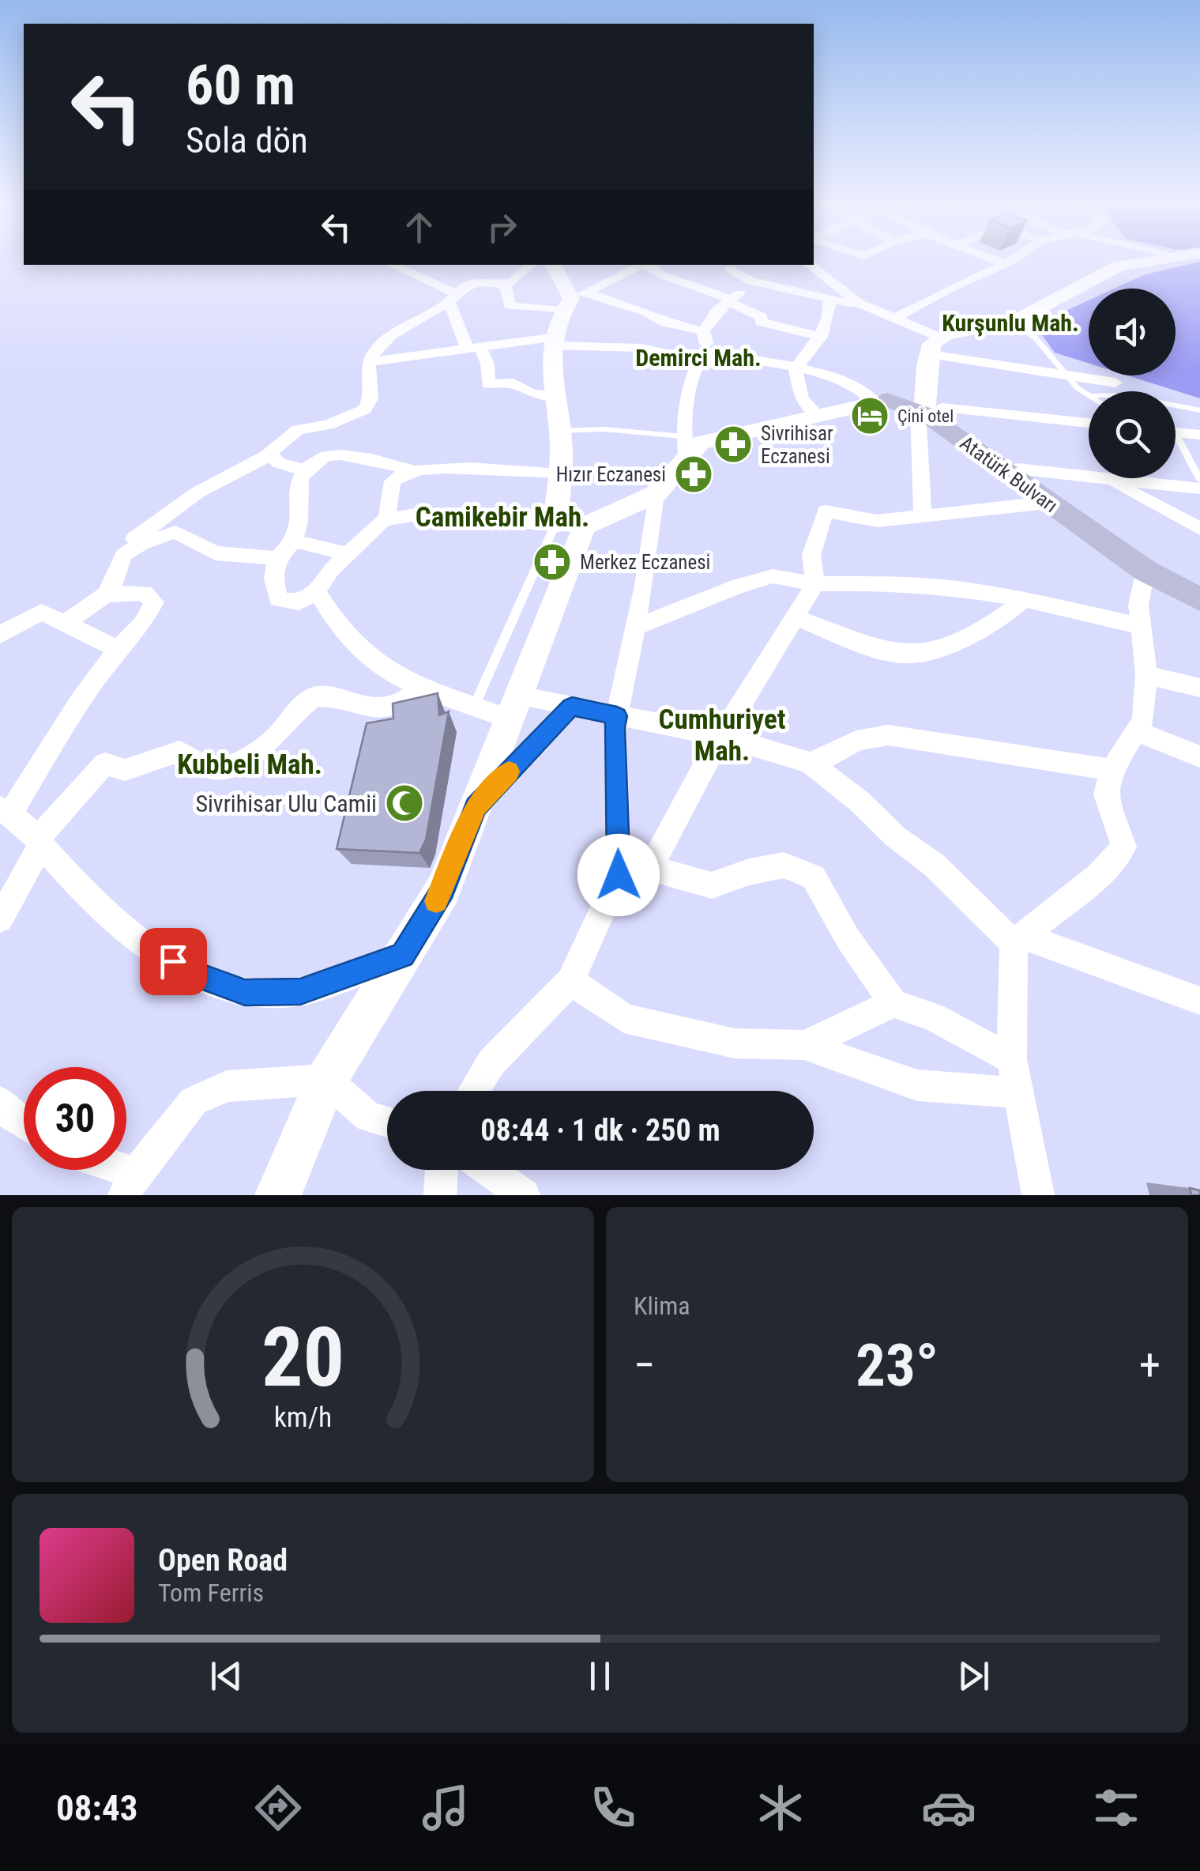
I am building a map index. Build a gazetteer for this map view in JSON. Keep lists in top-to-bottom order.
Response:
{
  "streets": {
    "main road": ["Atatürk Bulvarı"]
  },
  "districts": [
    "Kurşunlu Mah.",
    "Demirci Mah.",
    "Camikebir Mah.",
    "Cumhuriyet Mah.",
    "Kubbeli Mah."
  ],
  "places": {
    "hotel": ["Çini otel"],
    "pharmacy": ["Sivrihisar Eczanesi", "Hızır Eczanesi", "Merkez Eczanesi"],
    "mosque": ["Sivrihisar Ulu Camii"]
  },
  "page": {
    "turn": ["60 m", "Sola dön"],
    "limit": "30",
    "trip": "08:44 · 1 dk · 250 m",
    "tile": "Klima",
    "heat": ["−", "23°", "+"],
    "song": ["Open Road", "Tom Ferris"],
    "tabs": "08:43",
    "gauge": ["20", "km/h"]
  }
}
